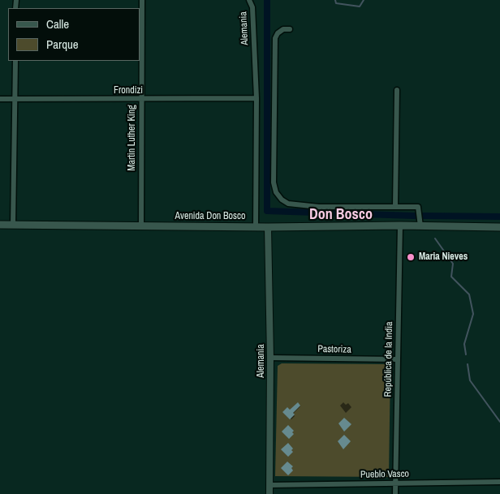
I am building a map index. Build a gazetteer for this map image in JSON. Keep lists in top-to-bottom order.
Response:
{
  "streets": {
    "main road": ["Avenida Don Bosco"],
    "street": [
      "Alemania",
      "Frondizi",
      "Martin Luther King",
      "Pastoriza",
      "República de la India",
      "Pueblo Vasco"
    ]
  },
  "crossings": [
    ["Alemania", "Frondizi"],
    ["Alemania", "Avenida Don Bosco"],
    ["Alemania", "Pastoriza"],
    ["Alemania", "Pueblo Vasco"],
    ["Frondizi", "Martin Luther King"],
    ["Martin Luther King", "Avenida Don Bosco"],
    ["Avenida Don Bosco", "República de la India"],
    ["Pastoriza", "República de la India"],
    ["República de la India", "Pueblo Vasco"]
  ],
  "districts": ["Don Bosco"],
  "places": ["Maria Nieves"],
  "legend": ["Calle", "Parque"]
}
